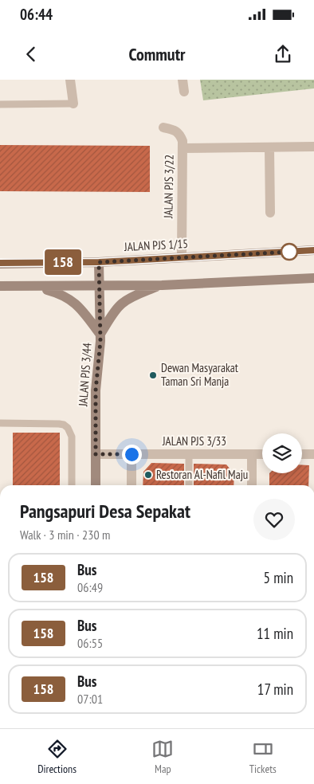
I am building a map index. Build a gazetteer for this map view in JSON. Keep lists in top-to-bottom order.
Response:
{
  "streets": {
    "main road": ["JALAN PJS 1/15", "JALAN PJS 3/44"],
    "street": ["JALAN PJS 3/22", "JALAN PJS 3/33"]
  },
  "crossings": [
    ["JALAN PJS 3/22", "JALAN PJS 1/15"],
    ["JALAN PJS 1/15", "JALAN PJS 3/44"],
    ["JALAN PJS 3/44", "JALAN PJS 3/33"]
  ],
  "places": ["Dewan Masyarakat Taman Sri Manja", "Restoran Al-Nafil Maju"],
  "lines": ["bus line 158"],
  "page": {
    "status": "06:44",
    "header": "Commutr",
    "on_map": "158",
    "heading": ["Pangsapuri Desa Sepakat", "Walk · 3 min · 230 m"],
    "list": [
      {
        "mark": "158",
        "name": "Bus",
        "note": "06:49",
        "value": "5 min"
      },
      {
        "mark": "158",
        "name": "Bus",
        "note": "06:55",
        "value": "11 min"
      },
      {
        "mark": "158",
        "name": "Bus",
        "note": "07:01",
        "value": "17 min"
      }
    ],
    "tabs": ["Directions", "Map", "Tickets"]
  }
}
